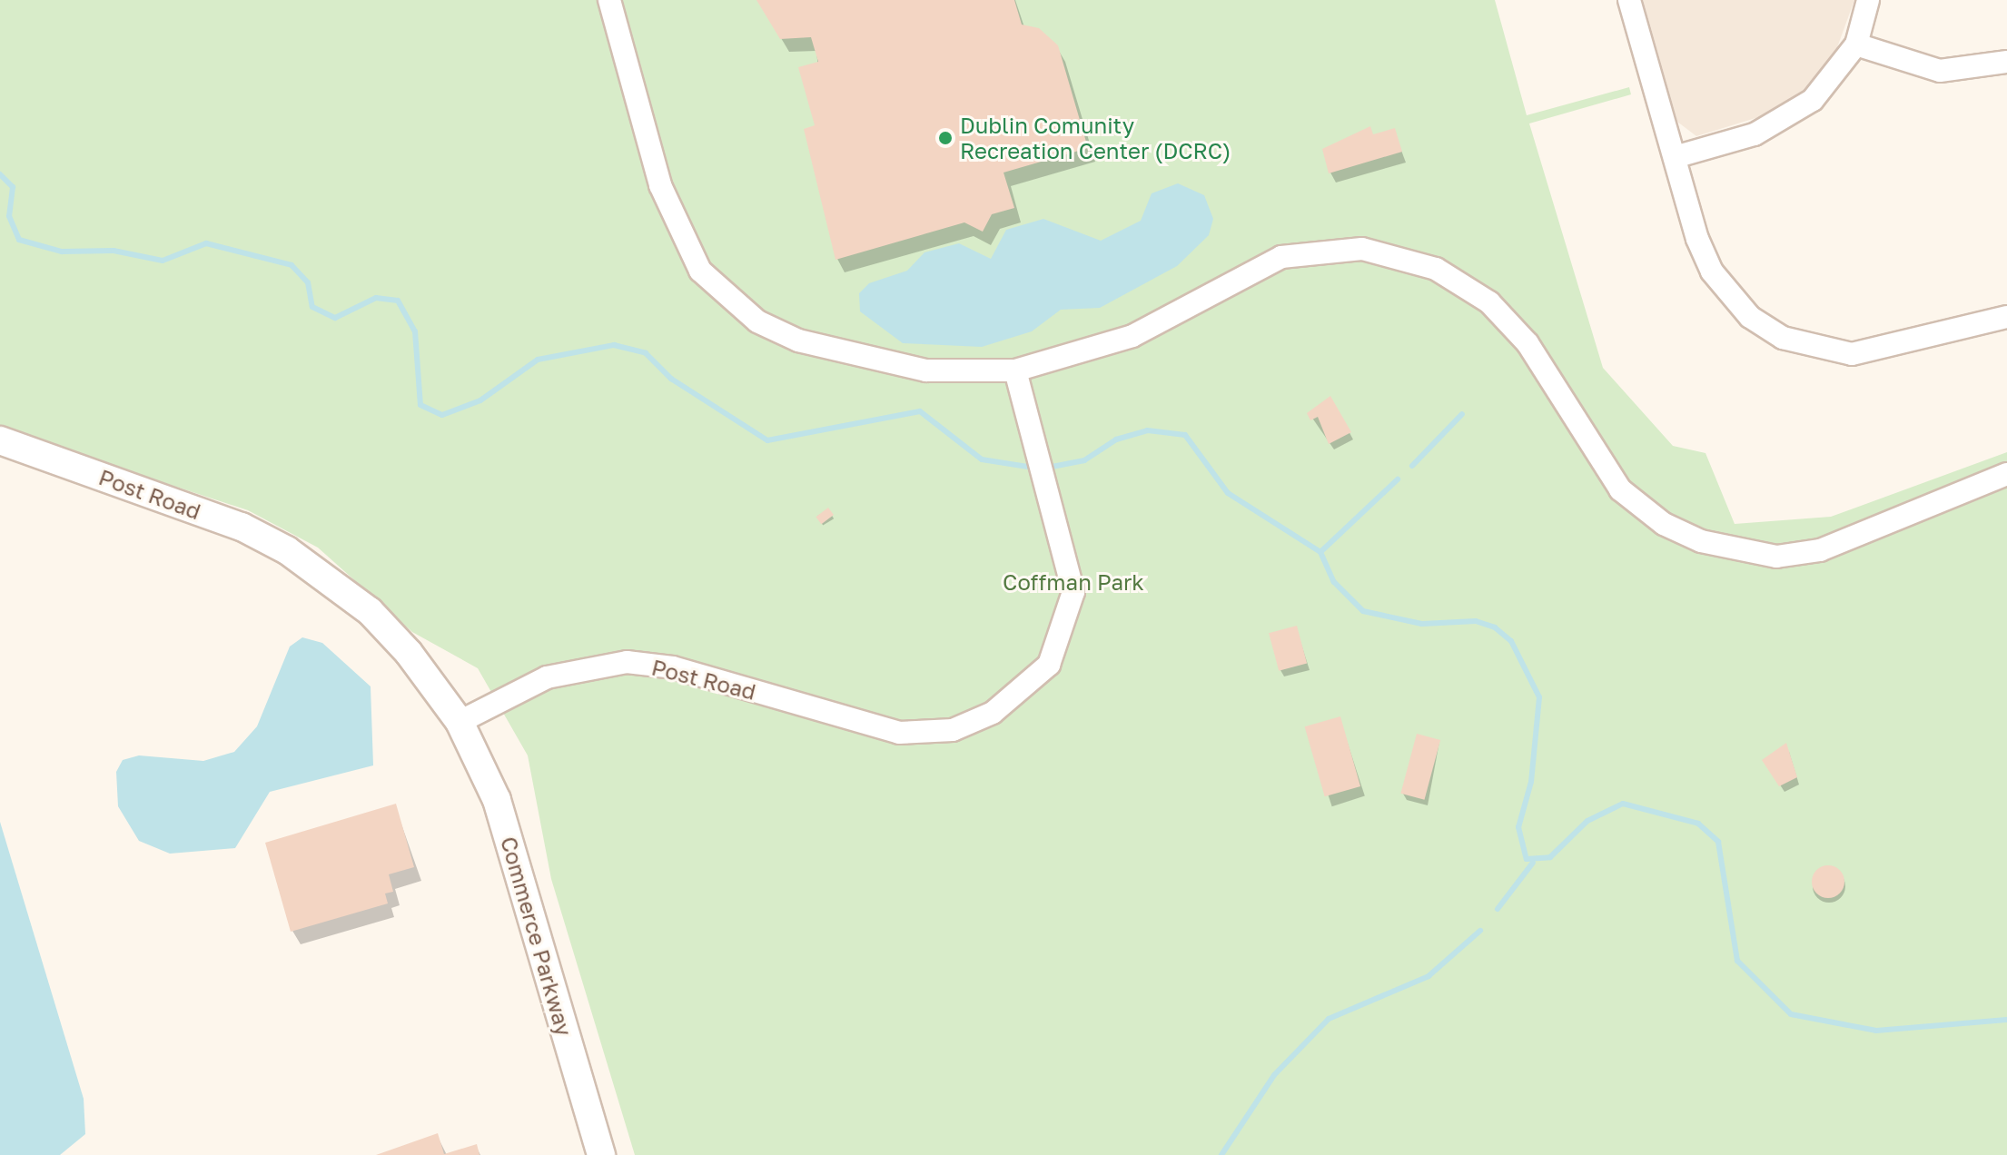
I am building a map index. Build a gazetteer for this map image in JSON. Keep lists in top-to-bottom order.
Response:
{
  "streets": {
    "street": ["Post Road", "Commerce Parkway"]
  },
  "crossings": [
    ["Post Road", "Commerce Parkway"]
  ],
  "parks": ["Coffman Park"],
  "places": ["Dublin Comunity Recreation Center (DCRC)"]
}
